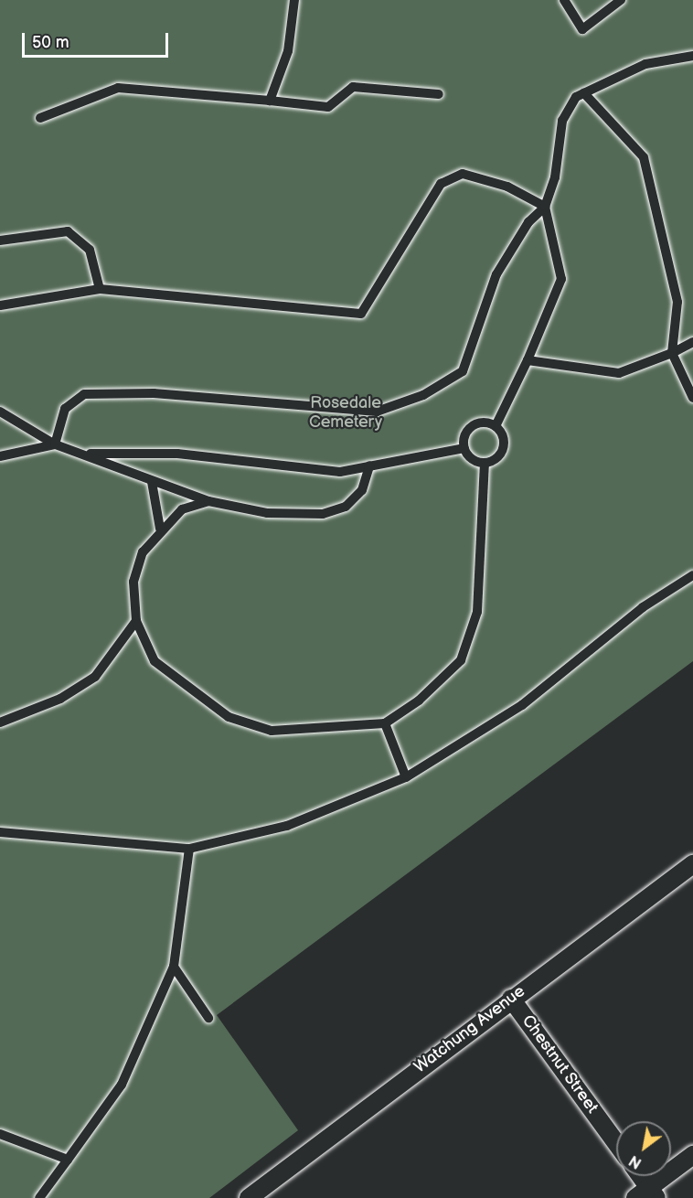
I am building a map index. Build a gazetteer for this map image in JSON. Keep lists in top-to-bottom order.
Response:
{
  "streets": {
    "street": ["Watchung Avenue", "Chestnut Street"]
  },
  "crossings": [
    ["Watchung Avenue", "Chestnut Street"]
  ],
  "parks": ["Rosedale Cemetery"],
  "scale_bar": "50 m",
  "north": "bottom left"
}
